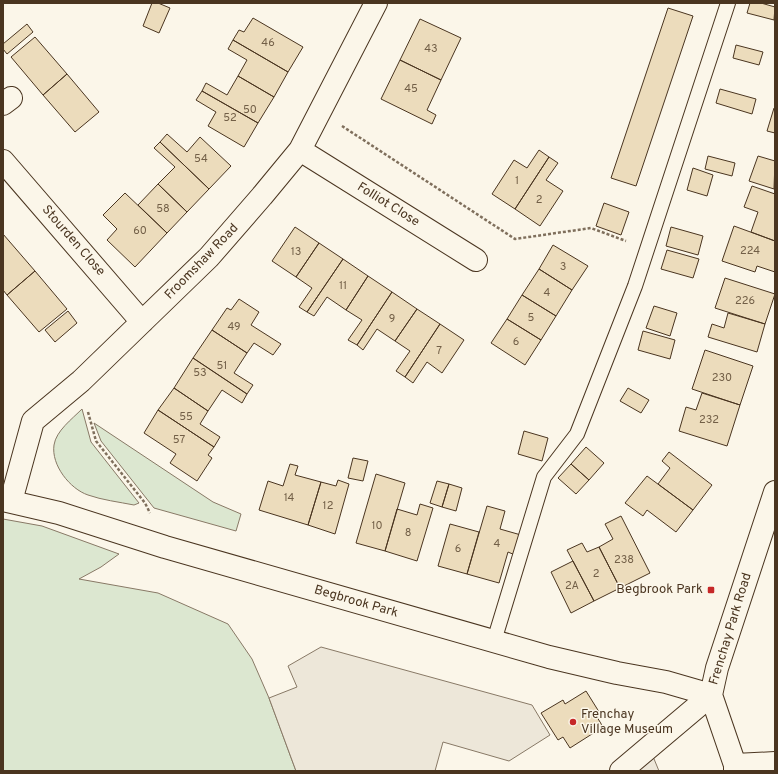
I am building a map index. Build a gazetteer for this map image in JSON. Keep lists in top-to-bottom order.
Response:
{
  "streets": {
    "street": [
      "Folliot Close",
      "Stourden Close",
      "Froomshaw Road",
      "Begbrook Park",
      "Frenchay Park Road"
    ]
  },
  "crossings": [
    ["Folliot Close", "Froomshaw Road"],
    ["Stourden Close", "Froomshaw Road"],
    ["Froomshaw Road", "Begbrook Park"],
    ["Begbrook Park", "Frenchay Park Road"]
  ],
  "places": {
    "transit": ["Begbrook Park"],
    "other": ["Frenchay Village Museum"]
  },
  "house_numbers": [
    "46",
    "43",
    "45",
    "50",
    "52",
    "54",
    "1",
    "2",
    "58",
    "60",
    "224",
    "13",
    "3",
    "11",
    "4",
    "226",
    "5",
    "9",
    "49",
    "6",
    "7",
    "51",
    "53",
    "230",
    "55",
    "232",
    "57",
    "14",
    "12",
    "10",
    "8",
    "4",
    "6",
    "238",
    "2",
    "2A"
  ]
}
